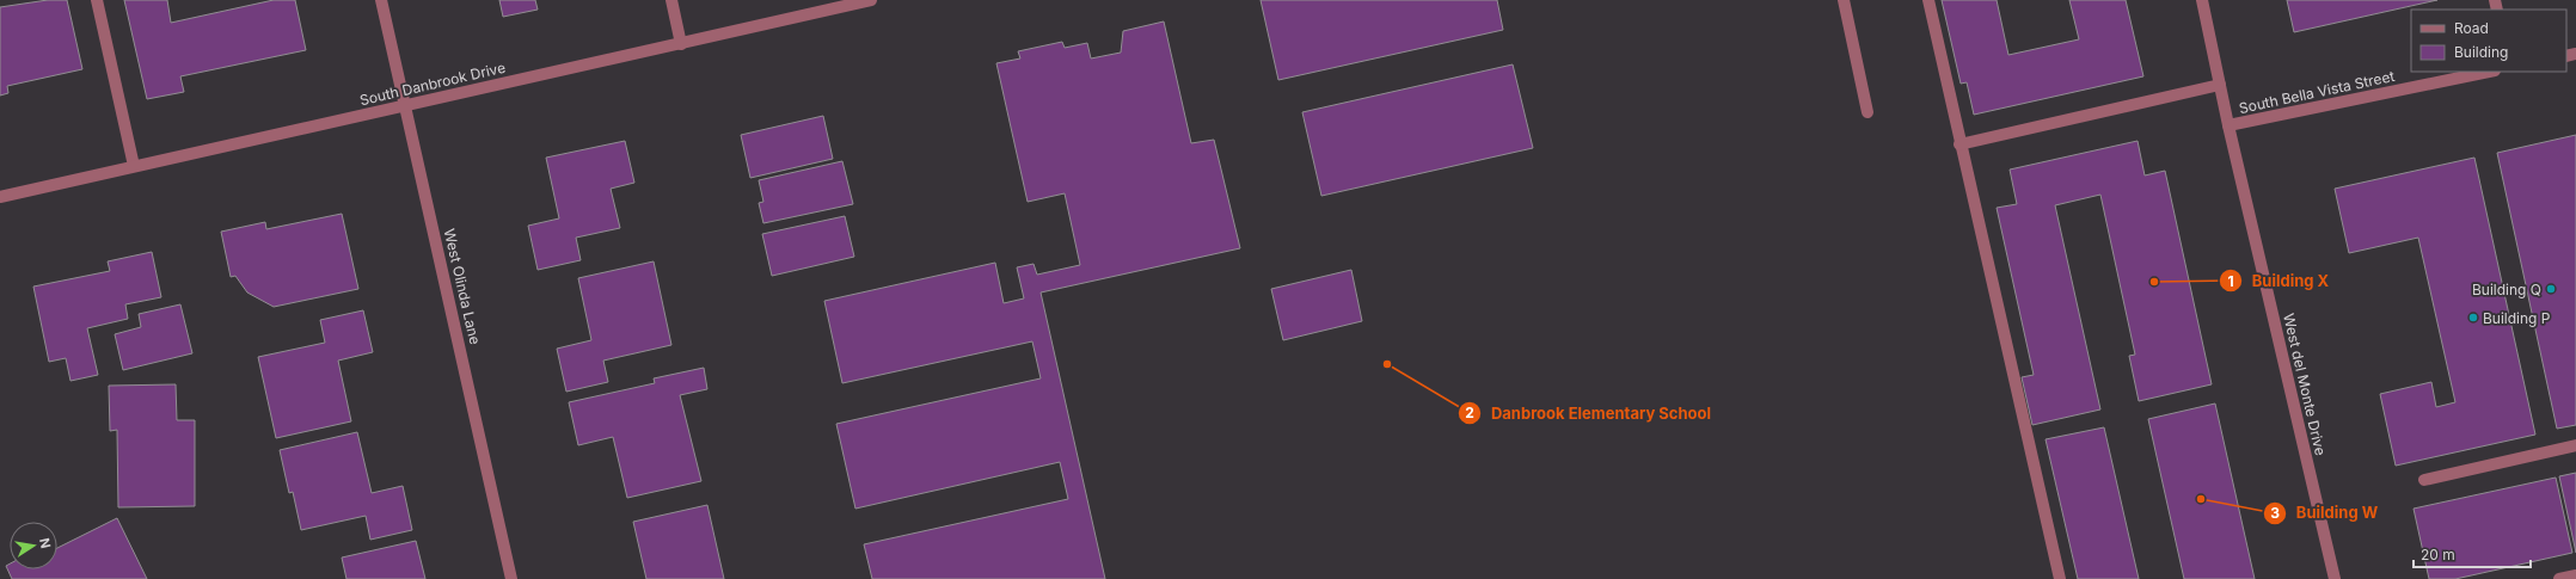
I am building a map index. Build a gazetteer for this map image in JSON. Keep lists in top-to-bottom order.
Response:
{
  "streets": {
    "street": [
      "South Danbrook Drive",
      "South Bella Vista Street",
      "West Olinda Lane",
      "West del Monte Drive"
    ]
  },
  "crossings": [
    ["South Danbrook Drive", "West Olinda Lane"],
    ["South Bella Vista Street", "West del Monte Drive"]
  ],
  "places": [
    "Building X",
    "Building Q",
    "Building P",
    "Danbrook Elementary School",
    "Building W"
  ],
  "legend": ["Road", "Building"],
  "scale_bar": "20 m",
  "north": "right"
}
